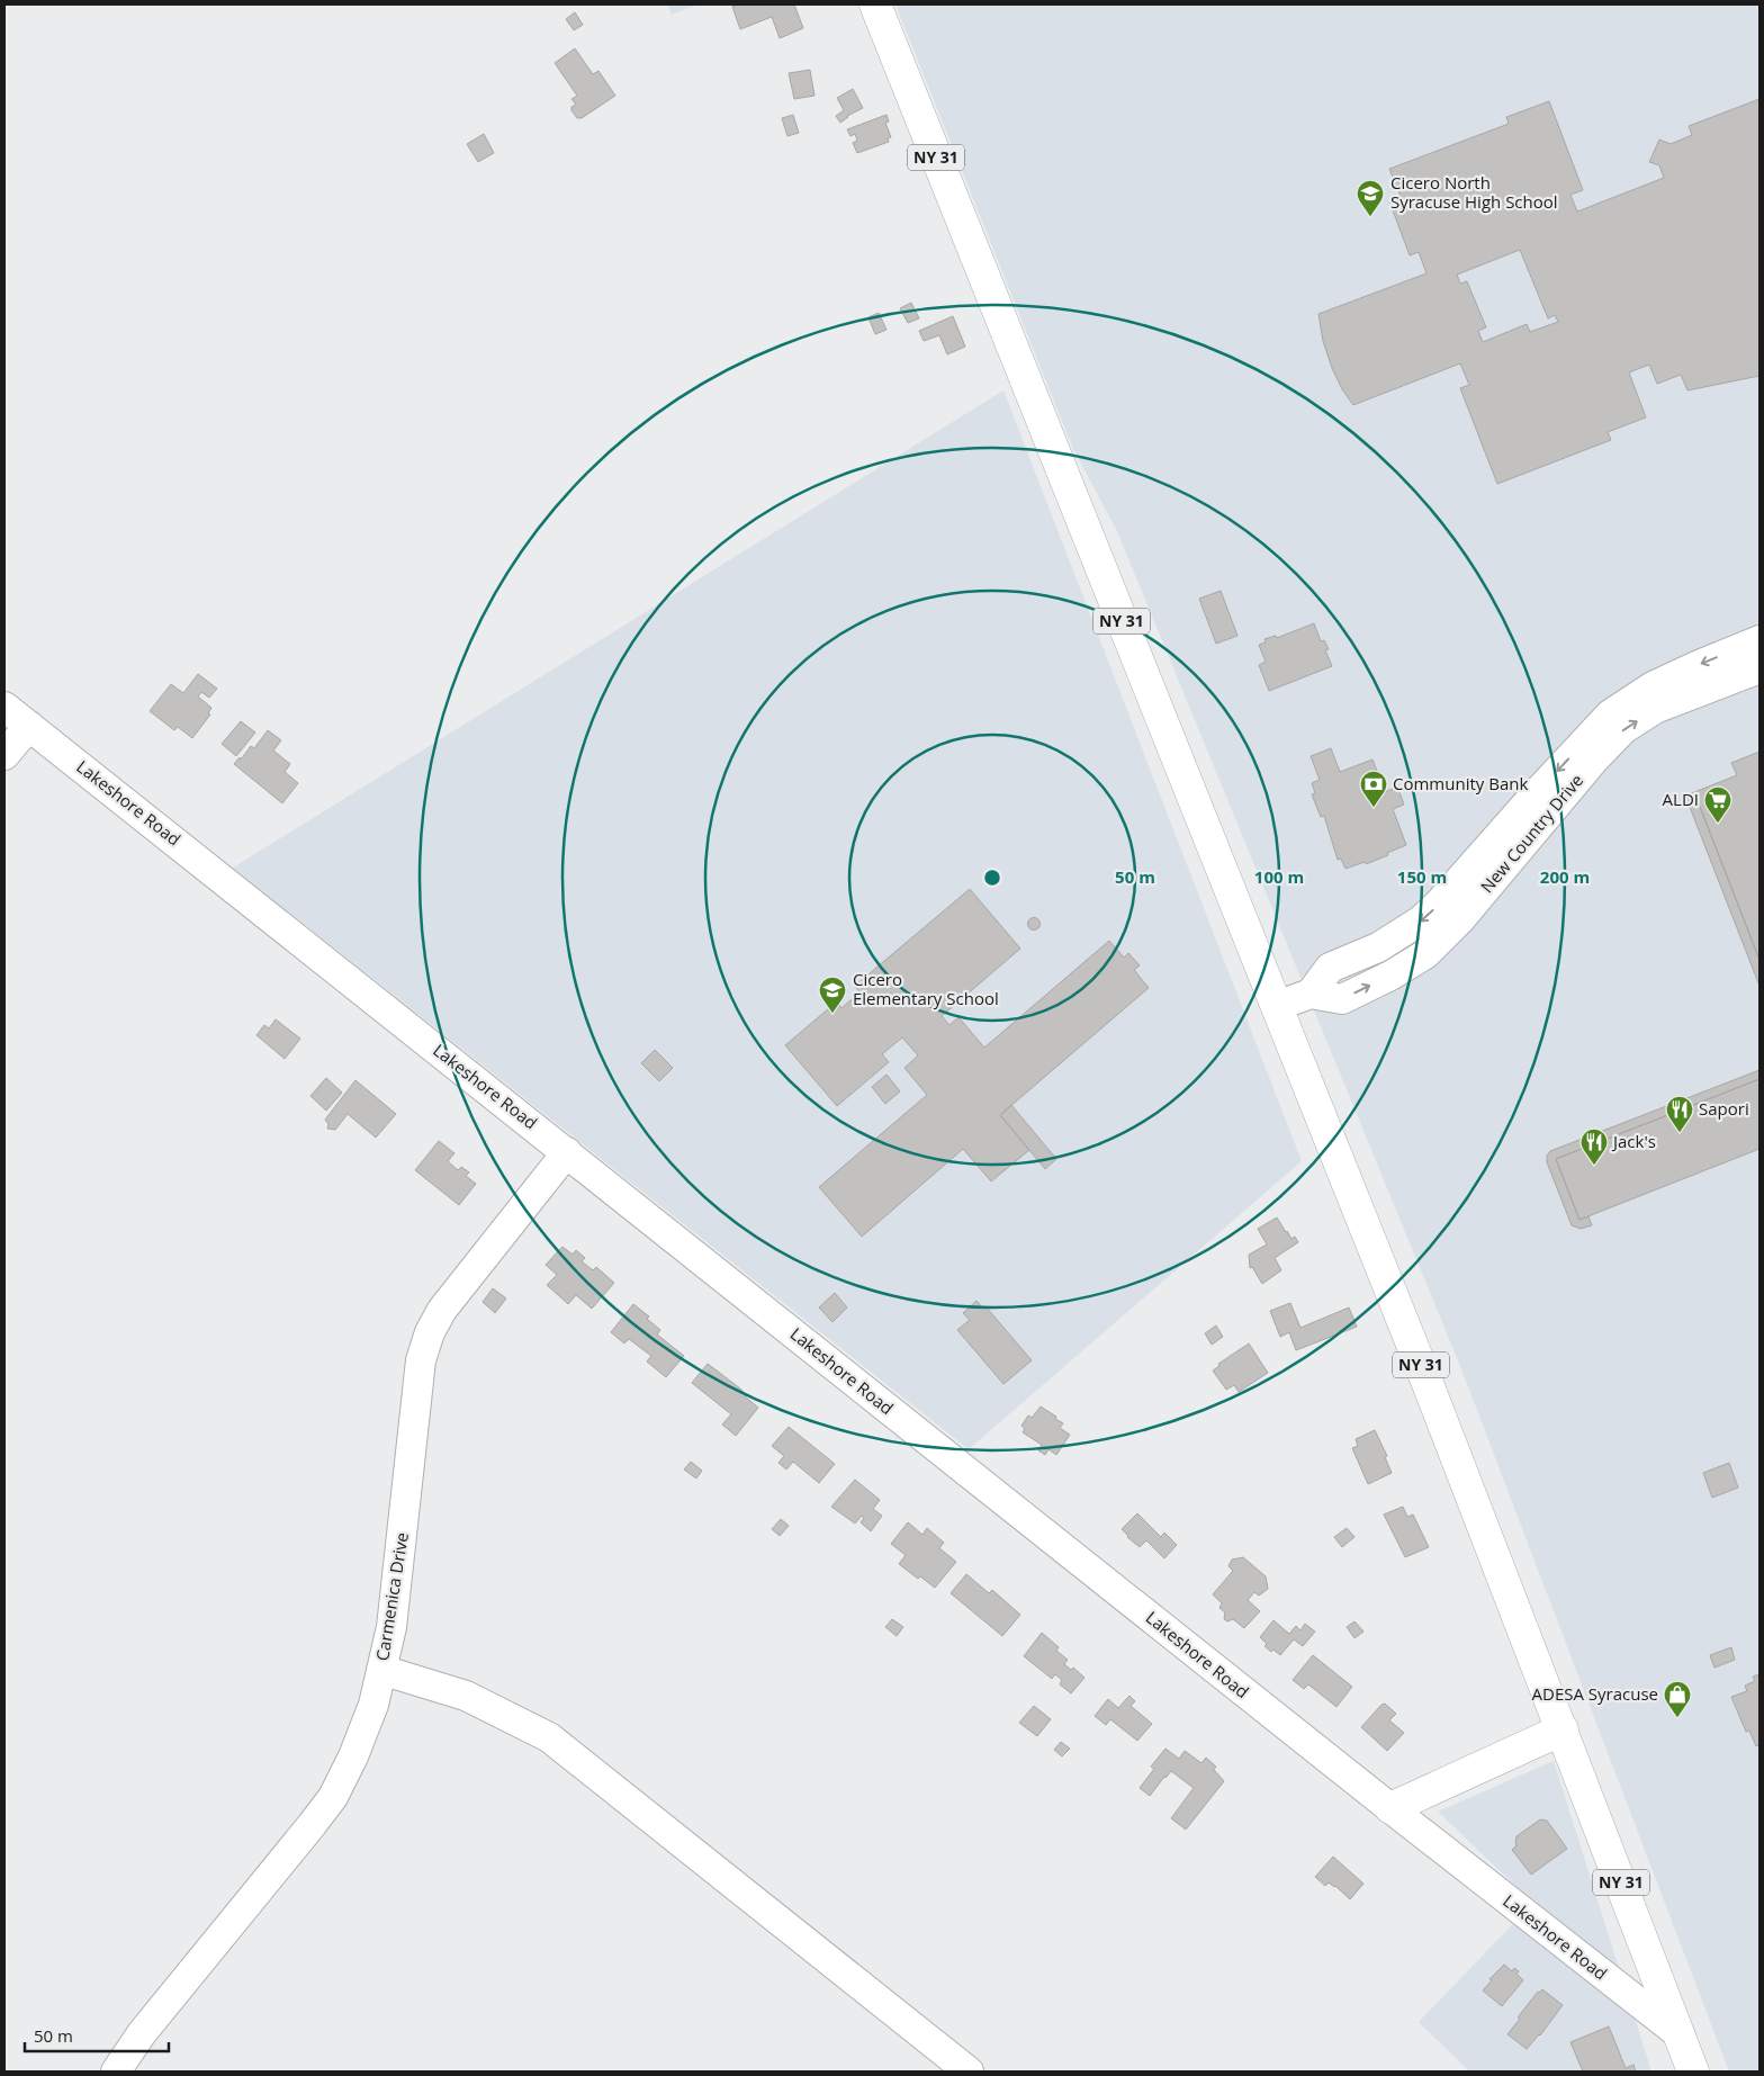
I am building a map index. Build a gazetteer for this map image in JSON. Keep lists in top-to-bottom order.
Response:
{
  "streets": {
    "main road": ["NY 31"],
    "street": ["Lakeshore Road", "New Country Drive", "Carmenica Drive"]
  },
  "crossings": [
    ["NY 31", "Lakeshore Road"],
    ["NY 31", "New Country Drive"],
    ["Lakeshore Road", "Carmenica Drive"]
  ],
  "places": {
    "school or university": ["Cicero North Syracuse High School", "Cicero Elementary School"],
    "bank": ["Community Bank"],
    "supermarket": ["ALDI"],
    "restaurant": ["Sapori", "Jack's"],
    "shop": ["ADESA Syracuse"]
  },
  "scale_bar": "50 m",
  "rings": [
    "50 m",
    "100 m",
    "150 m",
    "200 m"
  ]
}
